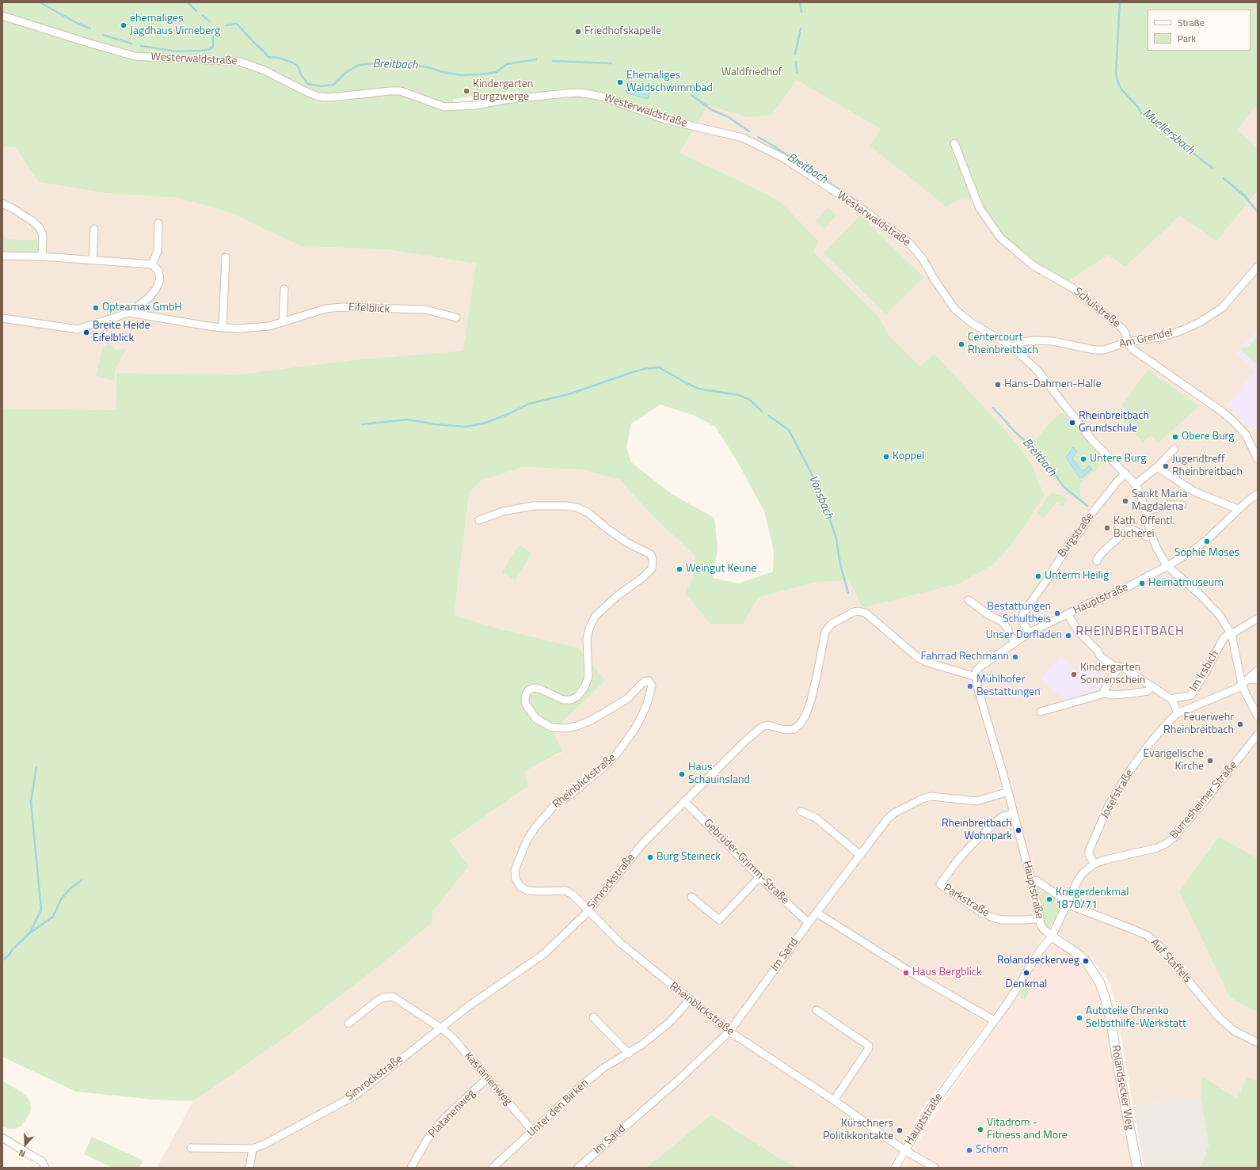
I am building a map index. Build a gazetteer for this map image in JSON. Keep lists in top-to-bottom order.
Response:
{
  "streets": {
    "street": [
      "Westerwaldstraße",
      "Schulstraße",
      "Eifelblick",
      "Am Grendel",
      "Burgstraße",
      "Hauptstraße",
      "Im Irsbich",
      "Rheinblickstraße",
      "Josefstraße",
      "Bürresheimer Straße",
      "Gebrüder-Grimm-Straße",
      "Simrockstraße",
      "Parkstraße",
      "Im Sand",
      "Auf Staffels",
      "Kastanienweg",
      "Rolandsecker Weg",
      "Unter den Birken",
      "Platanenweg"
    ]
  },
  "crossings": [
    ["Westerwaldstraße", "Am Grendel"],
    ["Westerwaldstraße", "Burgstraße"],
    ["Westerwaldstraße", "Hauptstraße"],
    ["Westerwaldstraße", "Im Irsbich"],
    ["Schulstraße", "Am Grendel"],
    ["Burgstraße", "Hauptstraße"],
    ["Hauptstraße", "Rheinblickstraße"],
    ["Hauptstraße", "Bürresheimer Straße"],
    ["Hauptstraße", "Simrockstraße"],
    ["Hauptstraße", "Parkstraße"],
    ["Hauptstraße", "Im Sand"],
    ["Hauptstraße", "Auf Staffels"],
    ["Hauptstraße", "Rolandsecker Weg"],
    ["Rheinblickstraße", "Simrockstraße"],
    ["Rheinblickstraße", "Im Sand"],
    ["Rheinblickstraße", "Unter den Birken"],
    ["Josefstraße", "Bürresheimer Straße"],
    ["Bürresheimer Straße", "Auf Staffels"],
    ["Bürresheimer Straße", "Rolandsecker Weg"],
    ["Gebrüder-Grimm-Straße", "Simrockstraße"],
    ["Gebrüder-Grimm-Straße", "Im Sand"],
    ["Simrockstraße", "Kastanienweg"],
    ["Kastanienweg", "Unter den Birken"],
    ["Kastanienweg", "Platanenweg"]
  ],
  "districts": ["RHEINBREITBACH"],
  "water": ["Breitbach", "Muellersbach", "Vonsbach"],
  "parks": ["Waldfriedhof"],
  "places": [
    "ehemaliges Jagdhaus Virneberg",
    "Friedhofskapelle",
    "Ehemaliges Waldschwimmbad",
    "Kindergarten Burgzwerge",
    "Opteamax GmbH",
    "Breite Heide Eifelblick",
    "Centercourt Rheinbreitbach",
    "Hans-Dahmen-Halle",
    "Rheinbreitbach Grundschule",
    "Obere Burg",
    "Koppel",
    "Untere Burg",
    "Jugendtreff Rheinbreitbach",
    "Sankt Maria Magdalena",
    "Kath. Öffentl. Bücherei",
    "Sophie Moses",
    "Weingut Keune",
    "Unterm Heilig",
    "Heimatmuseum",
    "Bestattungen Schultheis",
    "Unser Dorfladen",
    "Fahrrad Rechmann",
    "Kindergarten Sonnenschein",
    "Mühlhofer Bestattungen",
    "Feuerwehr Rheinbreitbach",
    "Evangelische Kirche",
    "Haus Schauinsland",
    "Rheinbreitbach Wohnpark",
    "Burg Steineck",
    "Kriegerdenkmal 1870/71",
    "Rolandseckerweg",
    "Haus Bergblick",
    "Denkmal",
    "Autoteile Chrenko Selbsthilfe-Werkstatt",
    "Vitadrom - Fitness and More",
    "Kürschners Politikkontakte",
    "Schorn"
  ],
  "legend": ["Straße", "Park"],
  "north": "bottom"
}
